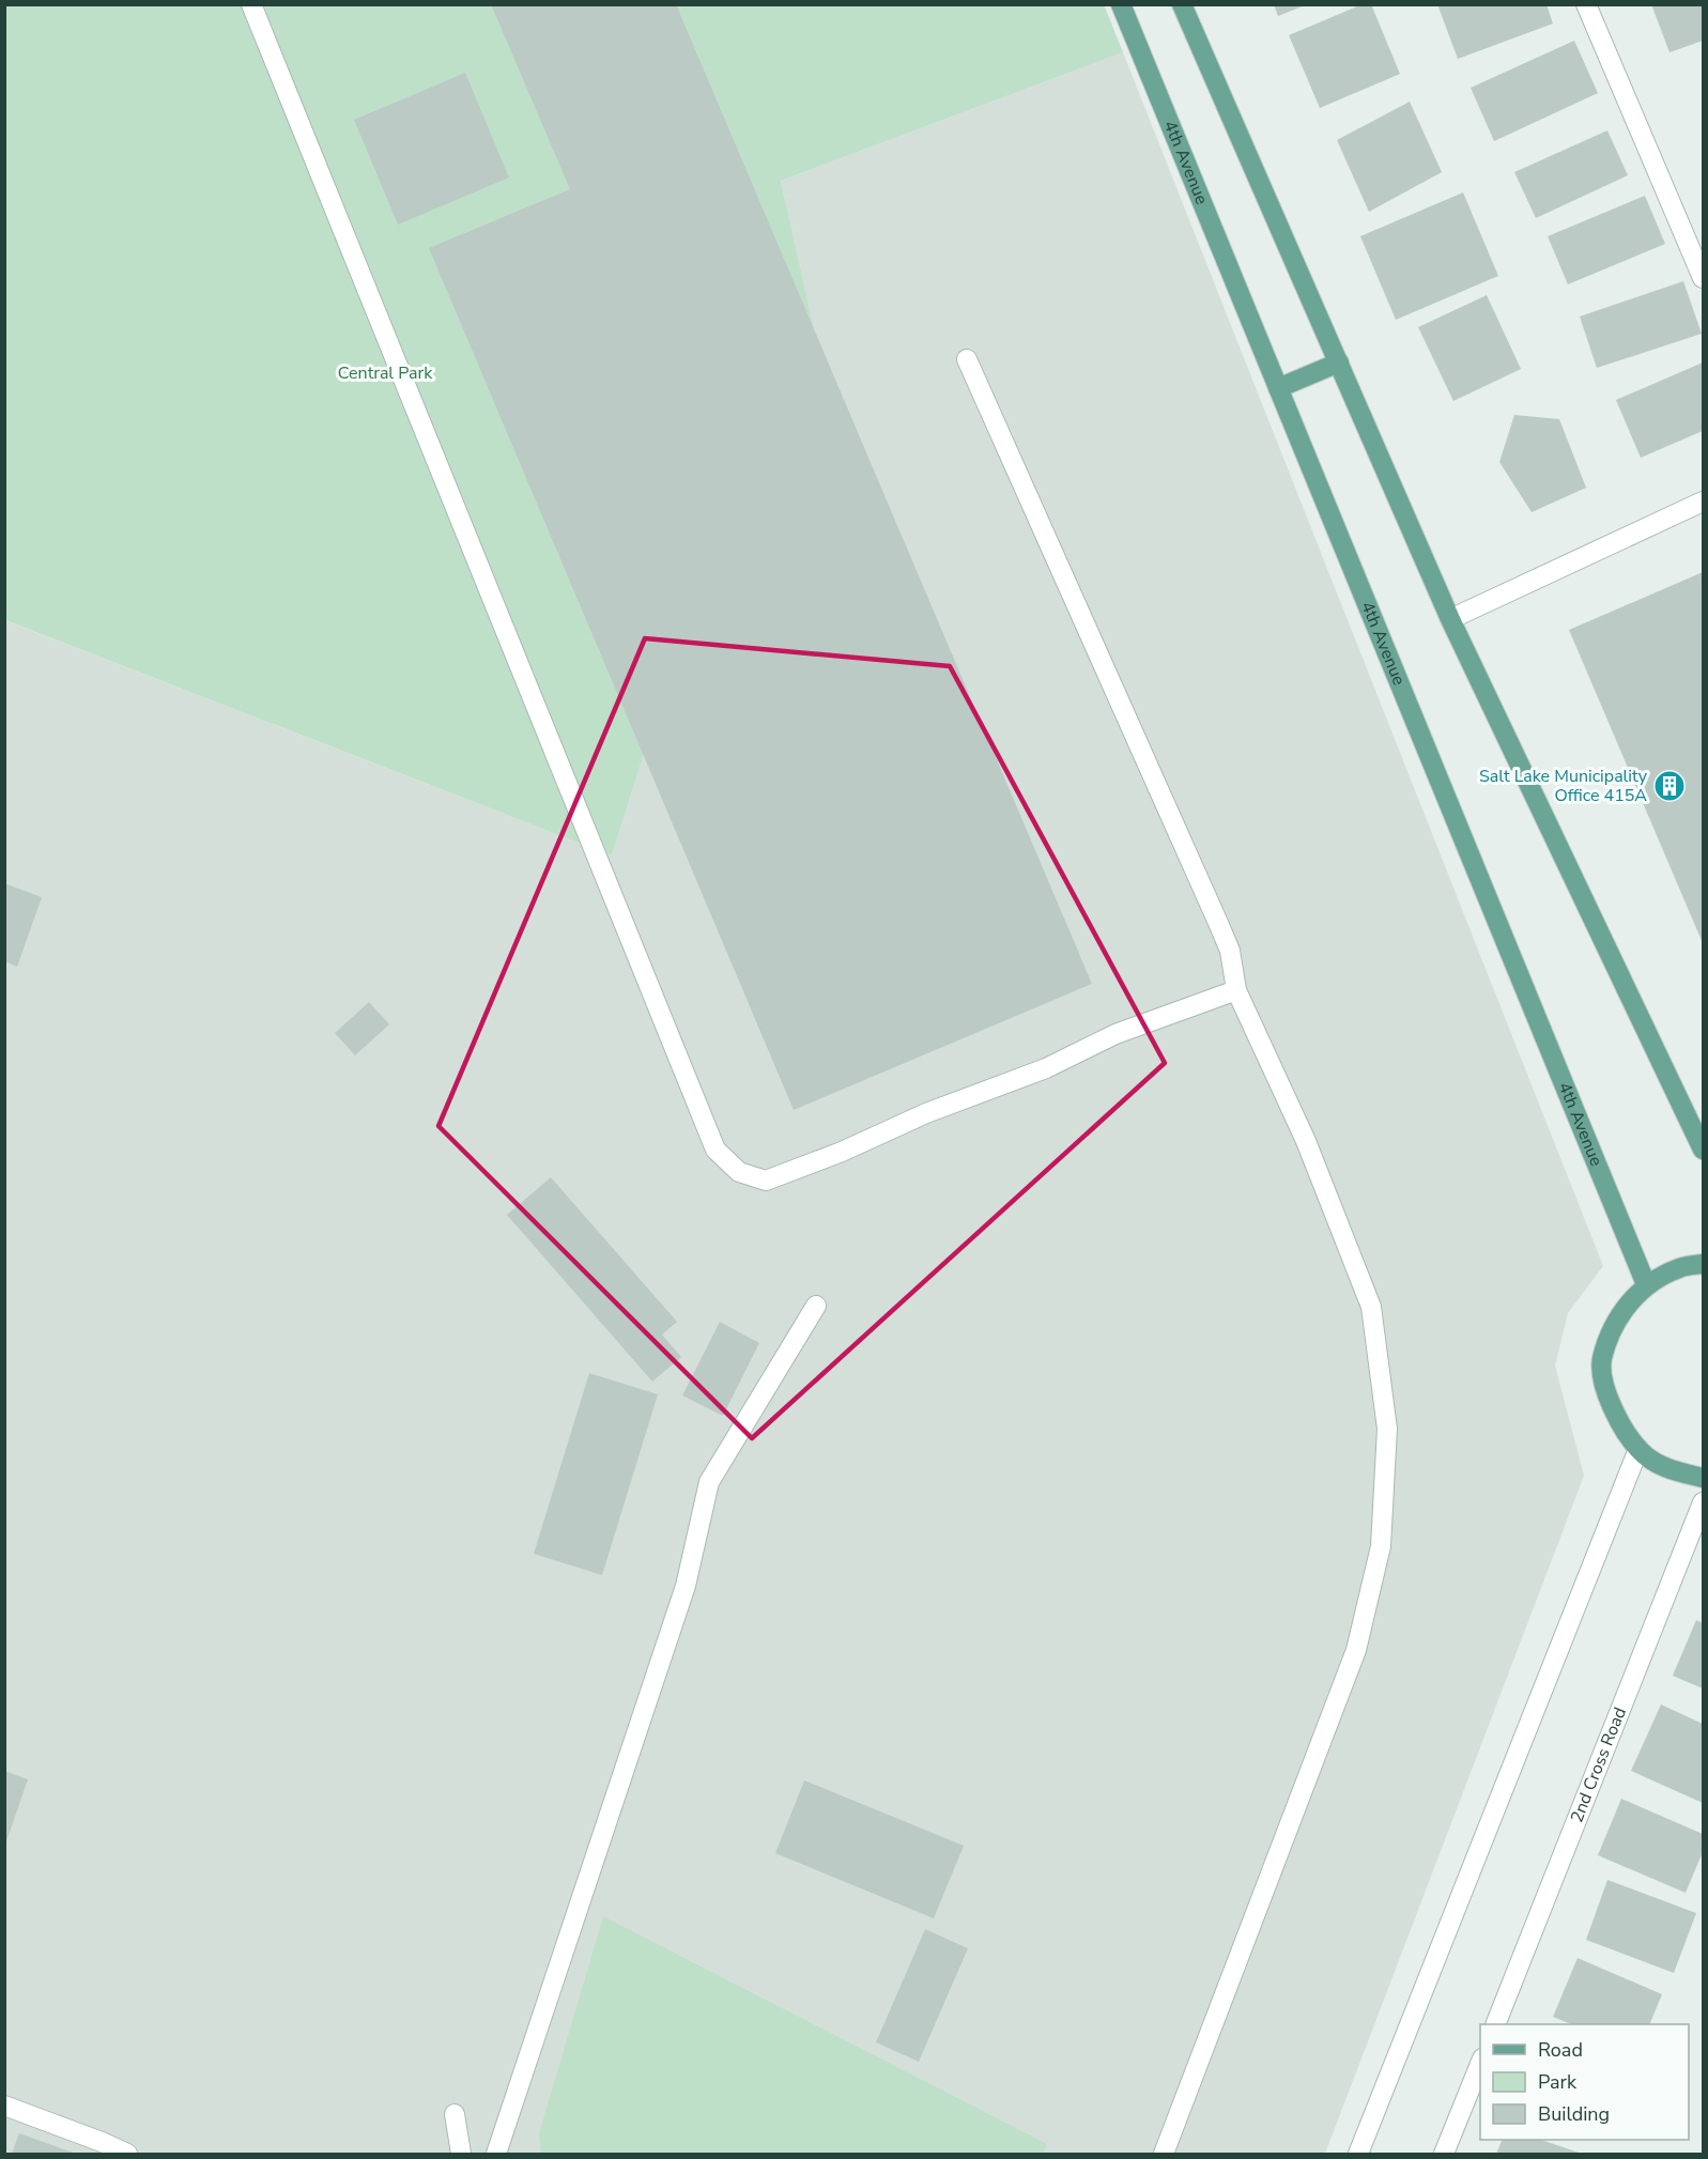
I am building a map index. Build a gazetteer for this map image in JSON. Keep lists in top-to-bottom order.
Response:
{
  "streets": {
    "main road": ["4th Avenue"],
    "street": ["2nd Cross Road"]
  },
  "parks": ["Central Park"],
  "places": {
    "building": ["Salt Lake Municipality Office 415A"]
  },
  "legend": ["Road", "Park", "Building"]
}
